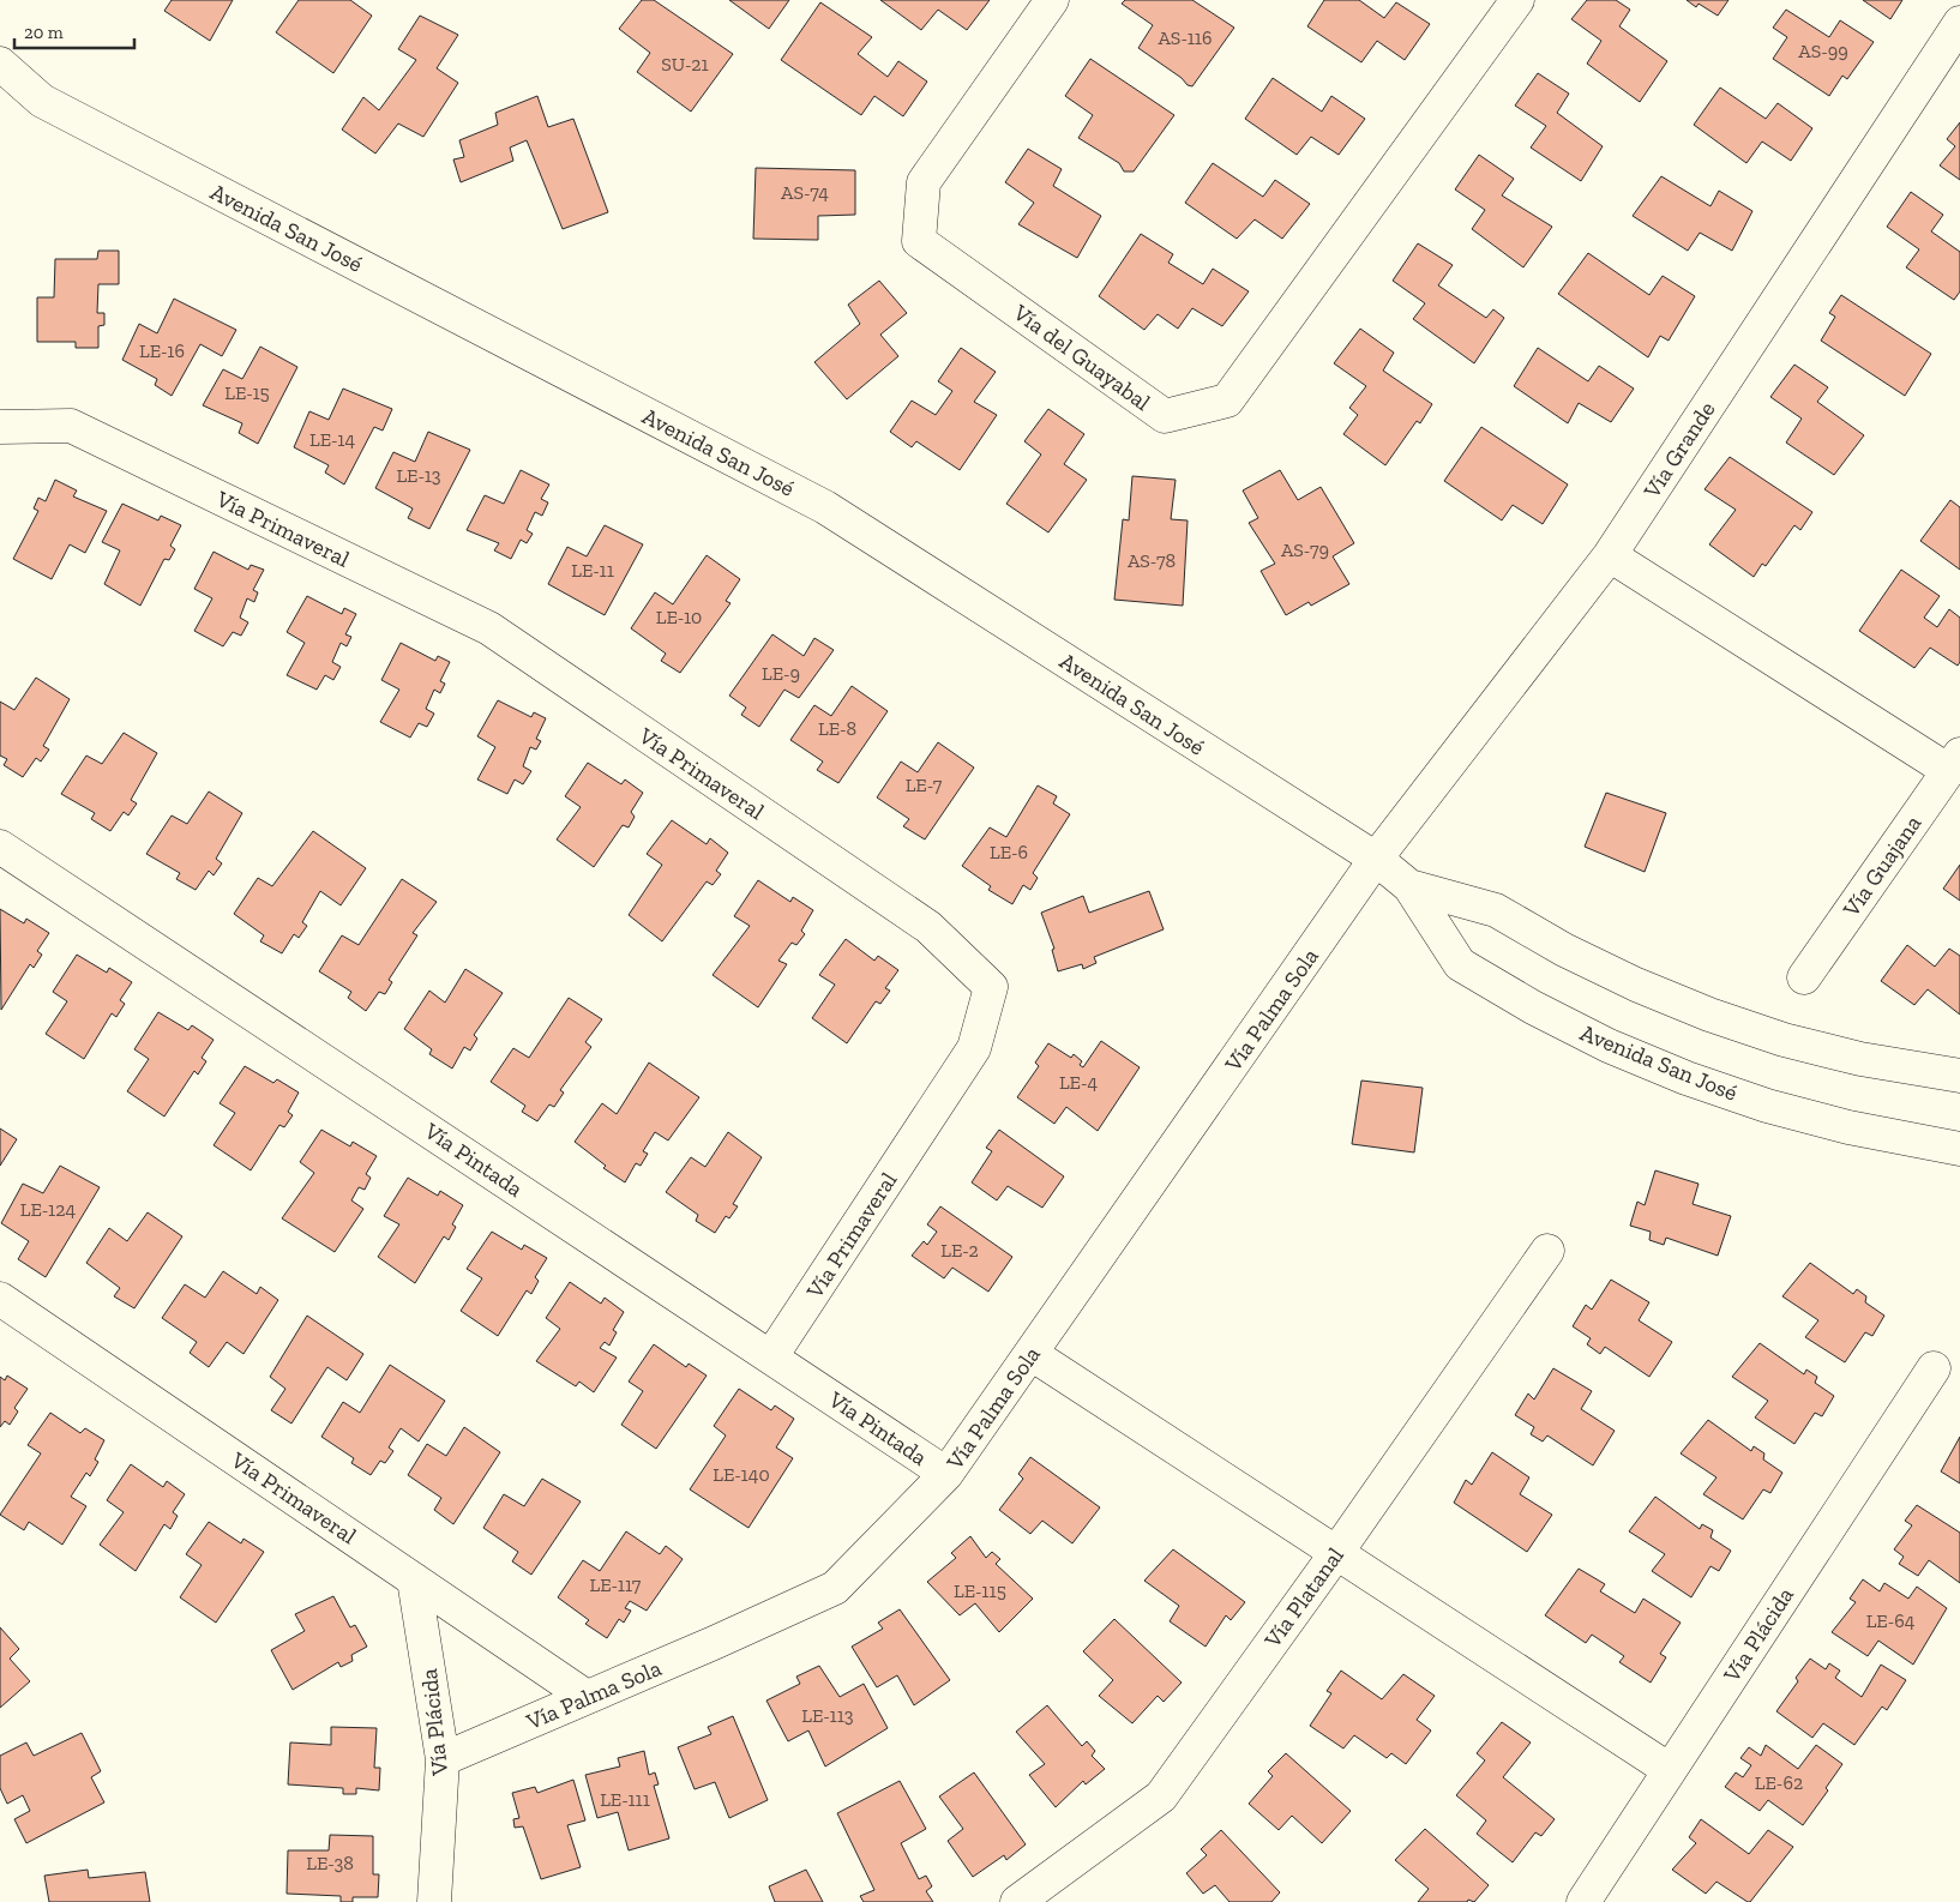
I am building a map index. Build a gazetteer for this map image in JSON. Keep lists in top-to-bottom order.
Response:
{
  "streets": {
    "street": [
      "Avenida San José",
      "Vía del Guayabal",
      "Vía Grande",
      "Vía Primaveral",
      "Vía Guajana",
      "Vía Palma Sola",
      "Vía Pintada",
      "Vía Platanal",
      "Vía Plácida"
    ]
  },
  "crossings": [
    ["Avenida San José", "Vía Grande"],
    ["Avenida San José", "Vía Palma Sola"],
    ["Vía Grande", "Vía Palma Sola"],
    ["Vía Primaveral", "Vía Palma Sola"],
    ["Vía Primaveral", "Vía Pintada"],
    ["Vía Primaveral", "Vía Plácida"],
    ["Vía Palma Sola", "Vía Pintada"],
    ["Vía Palma Sola", "Vía Plácida"]
  ],
  "house_numbers": [
    "AS-116",
    "AS-99",
    "SU-21",
    "AS-74",
    "LE-16",
    "LE-15",
    "LE-14",
    "LE-13",
    "AS-79",
    "AS-78",
    "LE-11",
    "LE-10",
    "LE-9",
    "LE-8",
    "LE-7",
    "LE-6",
    "LE-4",
    "LE-124",
    "LE-2",
    "LE-140",
    "LE-117",
    "LE-115",
    "LE-64",
    "LE-113",
    "LE-62",
    "LE-111",
    "LE-38"
  ],
  "scale_bar": "20 m"
}
